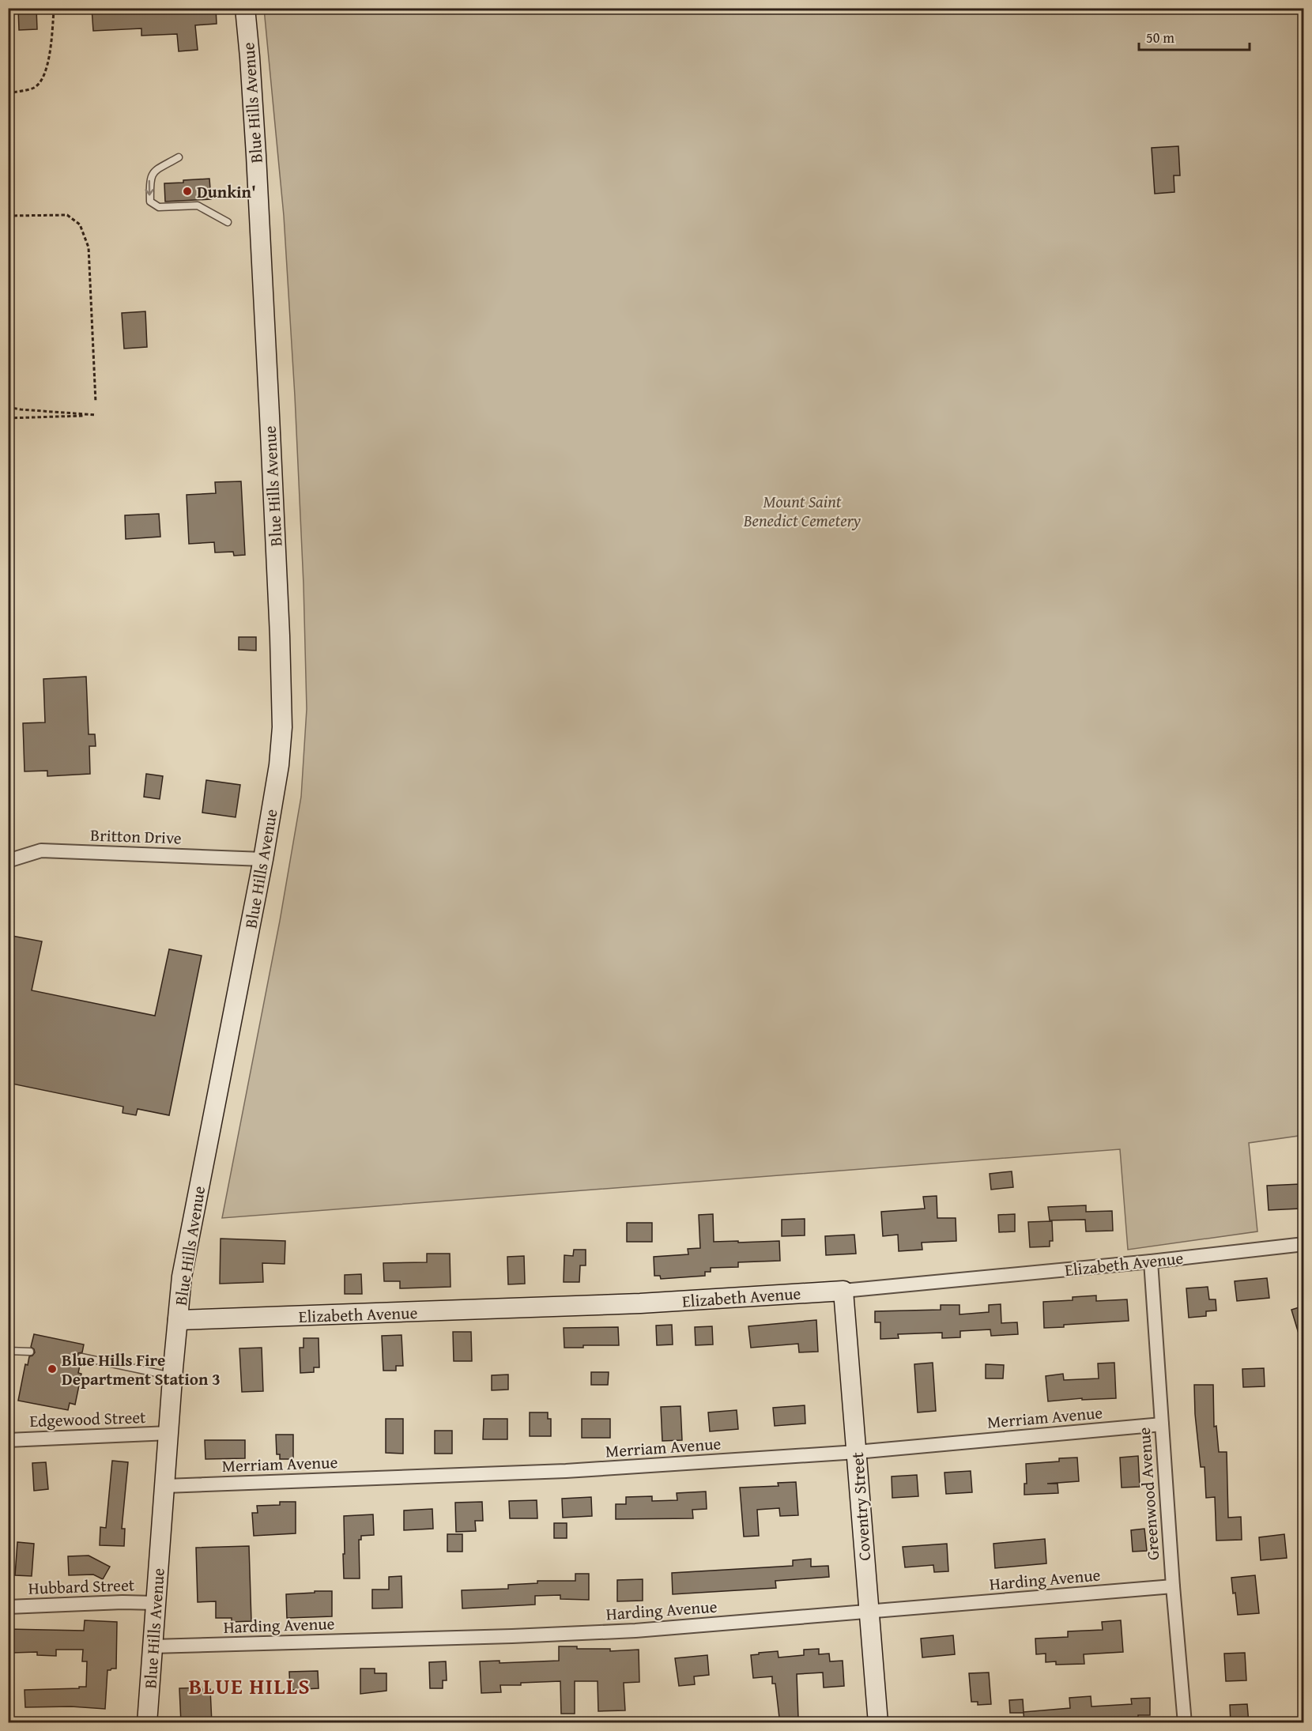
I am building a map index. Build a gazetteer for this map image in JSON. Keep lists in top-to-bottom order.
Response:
{
  "streets": {
    "main road": ["Blue Hills Avenue", "Elizabeth Avenue", "Coventry Street"],
    "street": [
      "Britton Drive",
      "Merriam Avenue",
      "Edgewood Street",
      "Greenwood Avenue",
      "Harding Avenue",
      "Hubbard Street"
    ]
  },
  "crossings": [
    ["Blue Hills Avenue", "Britton Drive"],
    ["Blue Hills Avenue", "Elizabeth Avenue"],
    ["Blue Hills Avenue", "Merriam Avenue"],
    ["Blue Hills Avenue", "Edgewood Street"],
    ["Blue Hills Avenue", "Harding Avenue"],
    ["Blue Hills Avenue", "Hubbard Street"],
    ["Elizabeth Avenue", "Greenwood Avenue"],
    ["Elizabeth Avenue", "Coventry Street"],
    ["Merriam Avenue", "Greenwood Avenue"],
    ["Merriam Avenue", "Coventry Street"],
    ["Greenwood Avenue", "Harding Avenue"],
    ["Coventry Street", "Harding Avenue"]
  ],
  "districts": ["BLUE HILLS"],
  "parks": ["Mount Saint Benedict Cemetery"],
  "places": ["Dunkin'", "Blue Hills Fire Department Station 3"],
  "scale_bar": "50 m"
}
